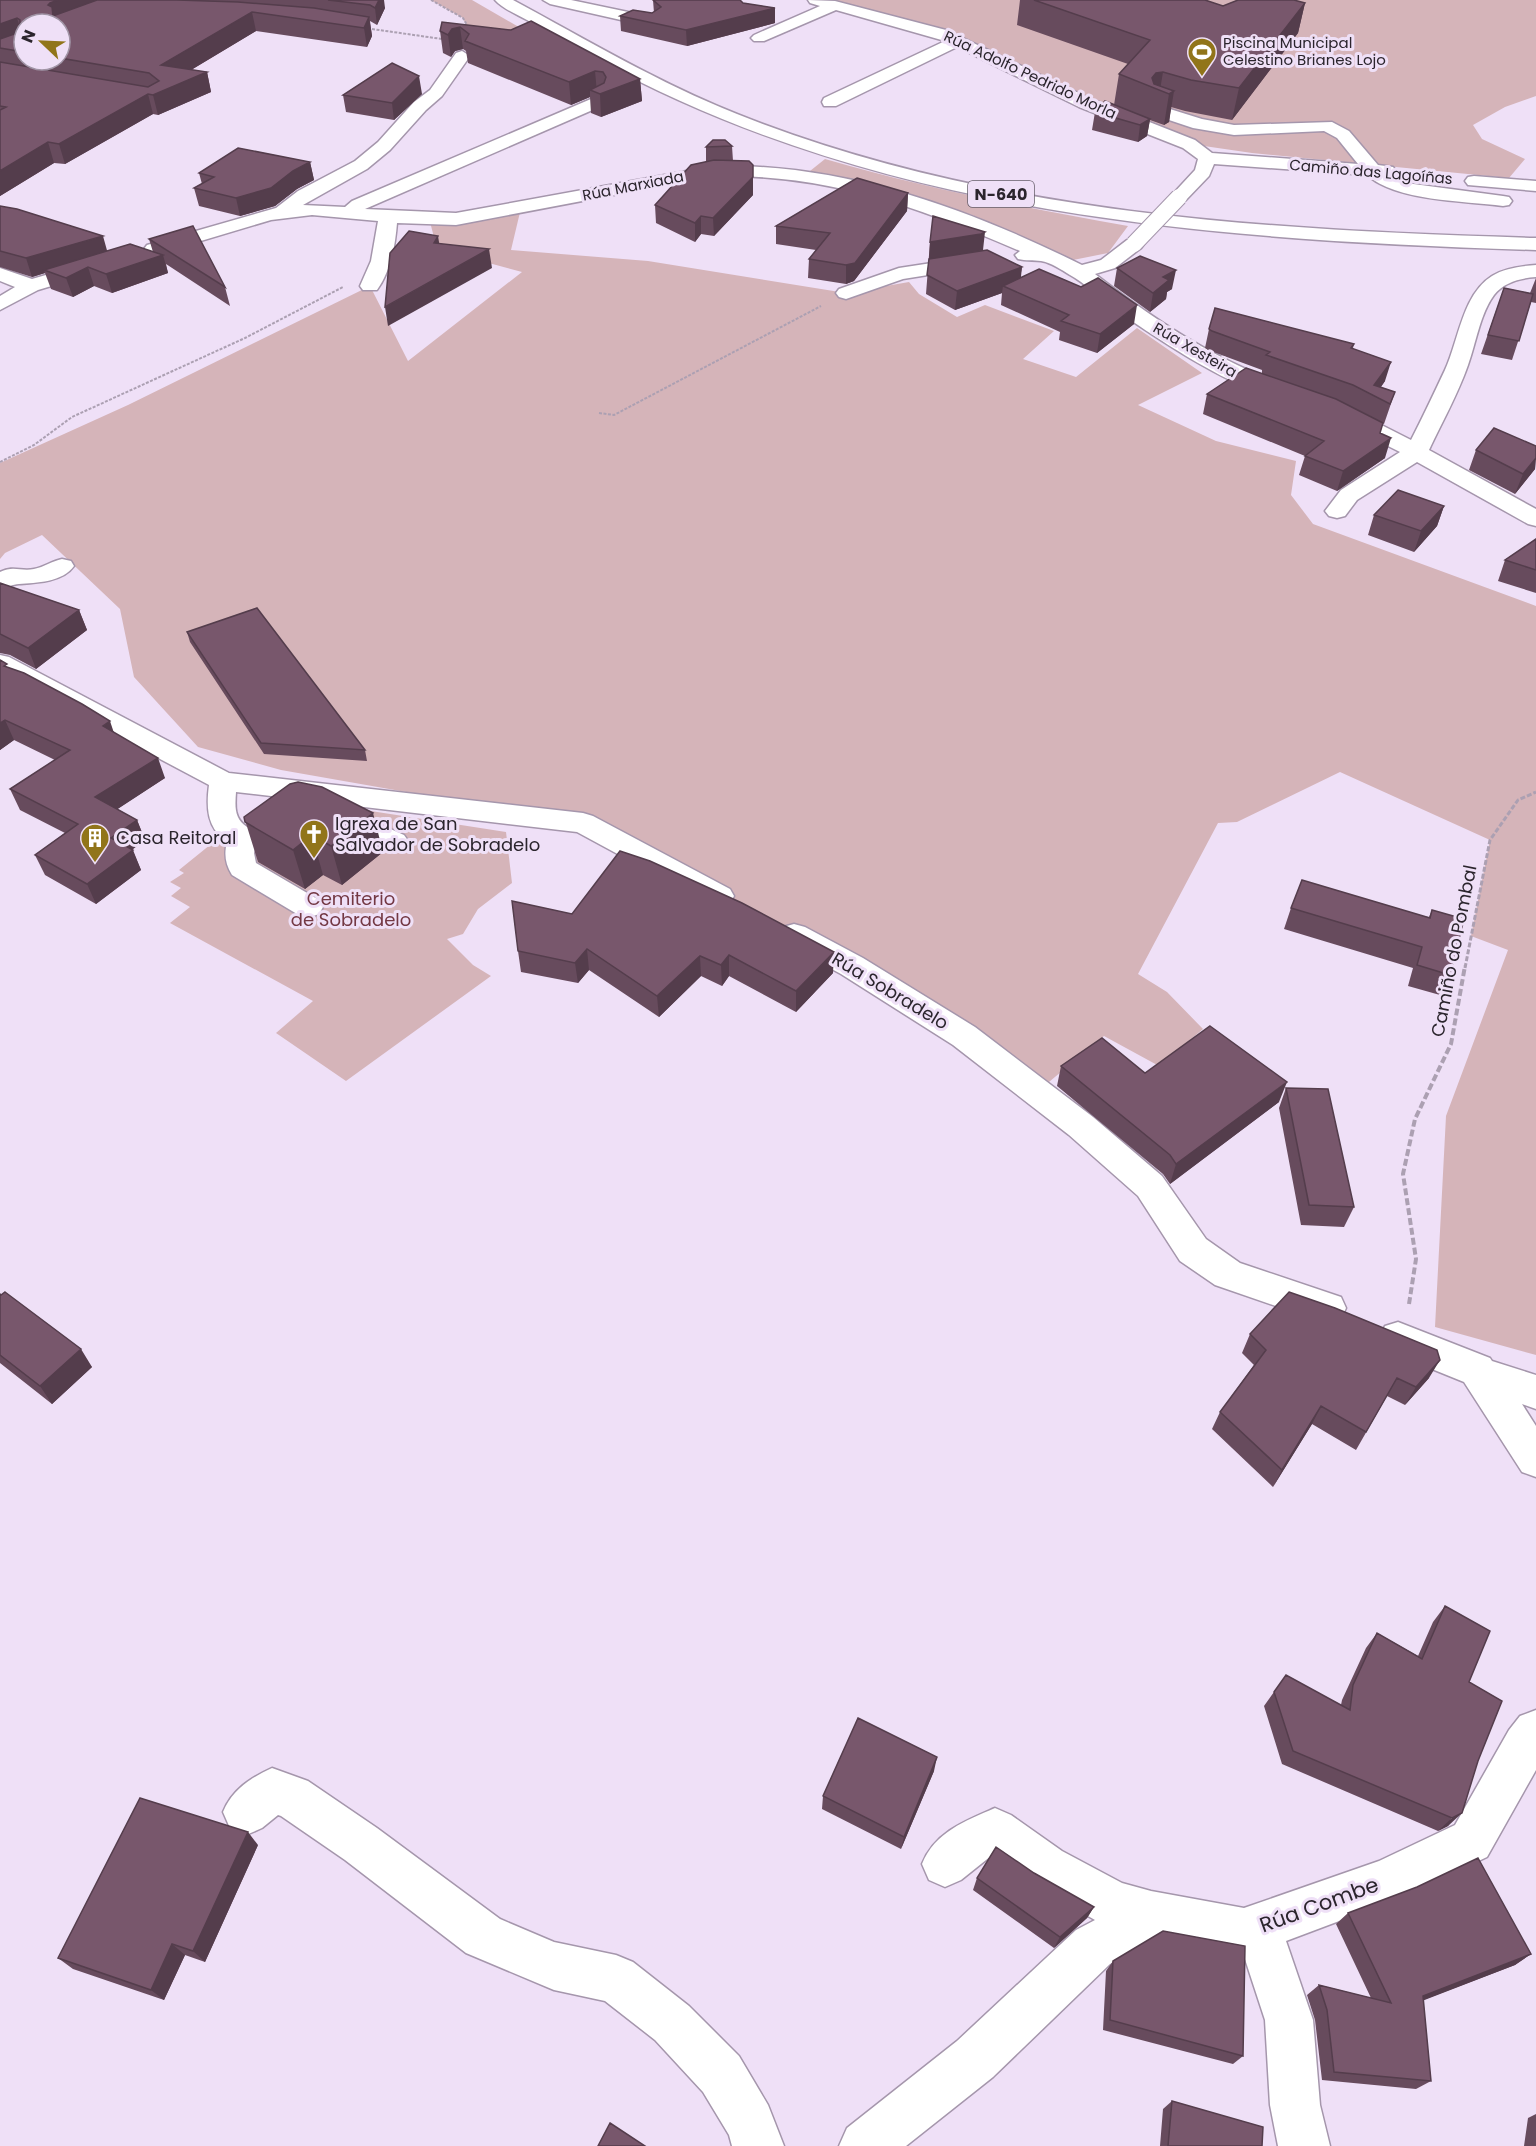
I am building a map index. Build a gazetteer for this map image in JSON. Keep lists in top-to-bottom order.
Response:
{
  "streets": {
    "main road": [
      "Rúa Adolfo Pedrido Morla",
      "Camiño das Lagoíñas",
      "Rúa Marxiada",
      "N-640",
      "Rúa Xesteira",
      "Rúa Sobradelo",
      "Rúa Combe"
    ],
    "path": ["Camiño do Pombal"]
  },
  "crossings": [
    ["Rúa Adolfo Pedrido Morla", "Camiño das Lagoíñas"],
    ["Rúa Marxiada", "Rúa Xesteira"],
    ["Camiño do Pombal", "Rúa Sobradelo"]
  ],
  "parks": ["Cemiterio de Sobradelo"],
  "places": {
    "sports": ["Piscina Municipal Celestino Brianes Lojo"],
    "church": ["Igrexa de San Salvador de Sobradelo"],
    "building": ["Casa Reitoral"]
  },
  "north": "top left"
}
